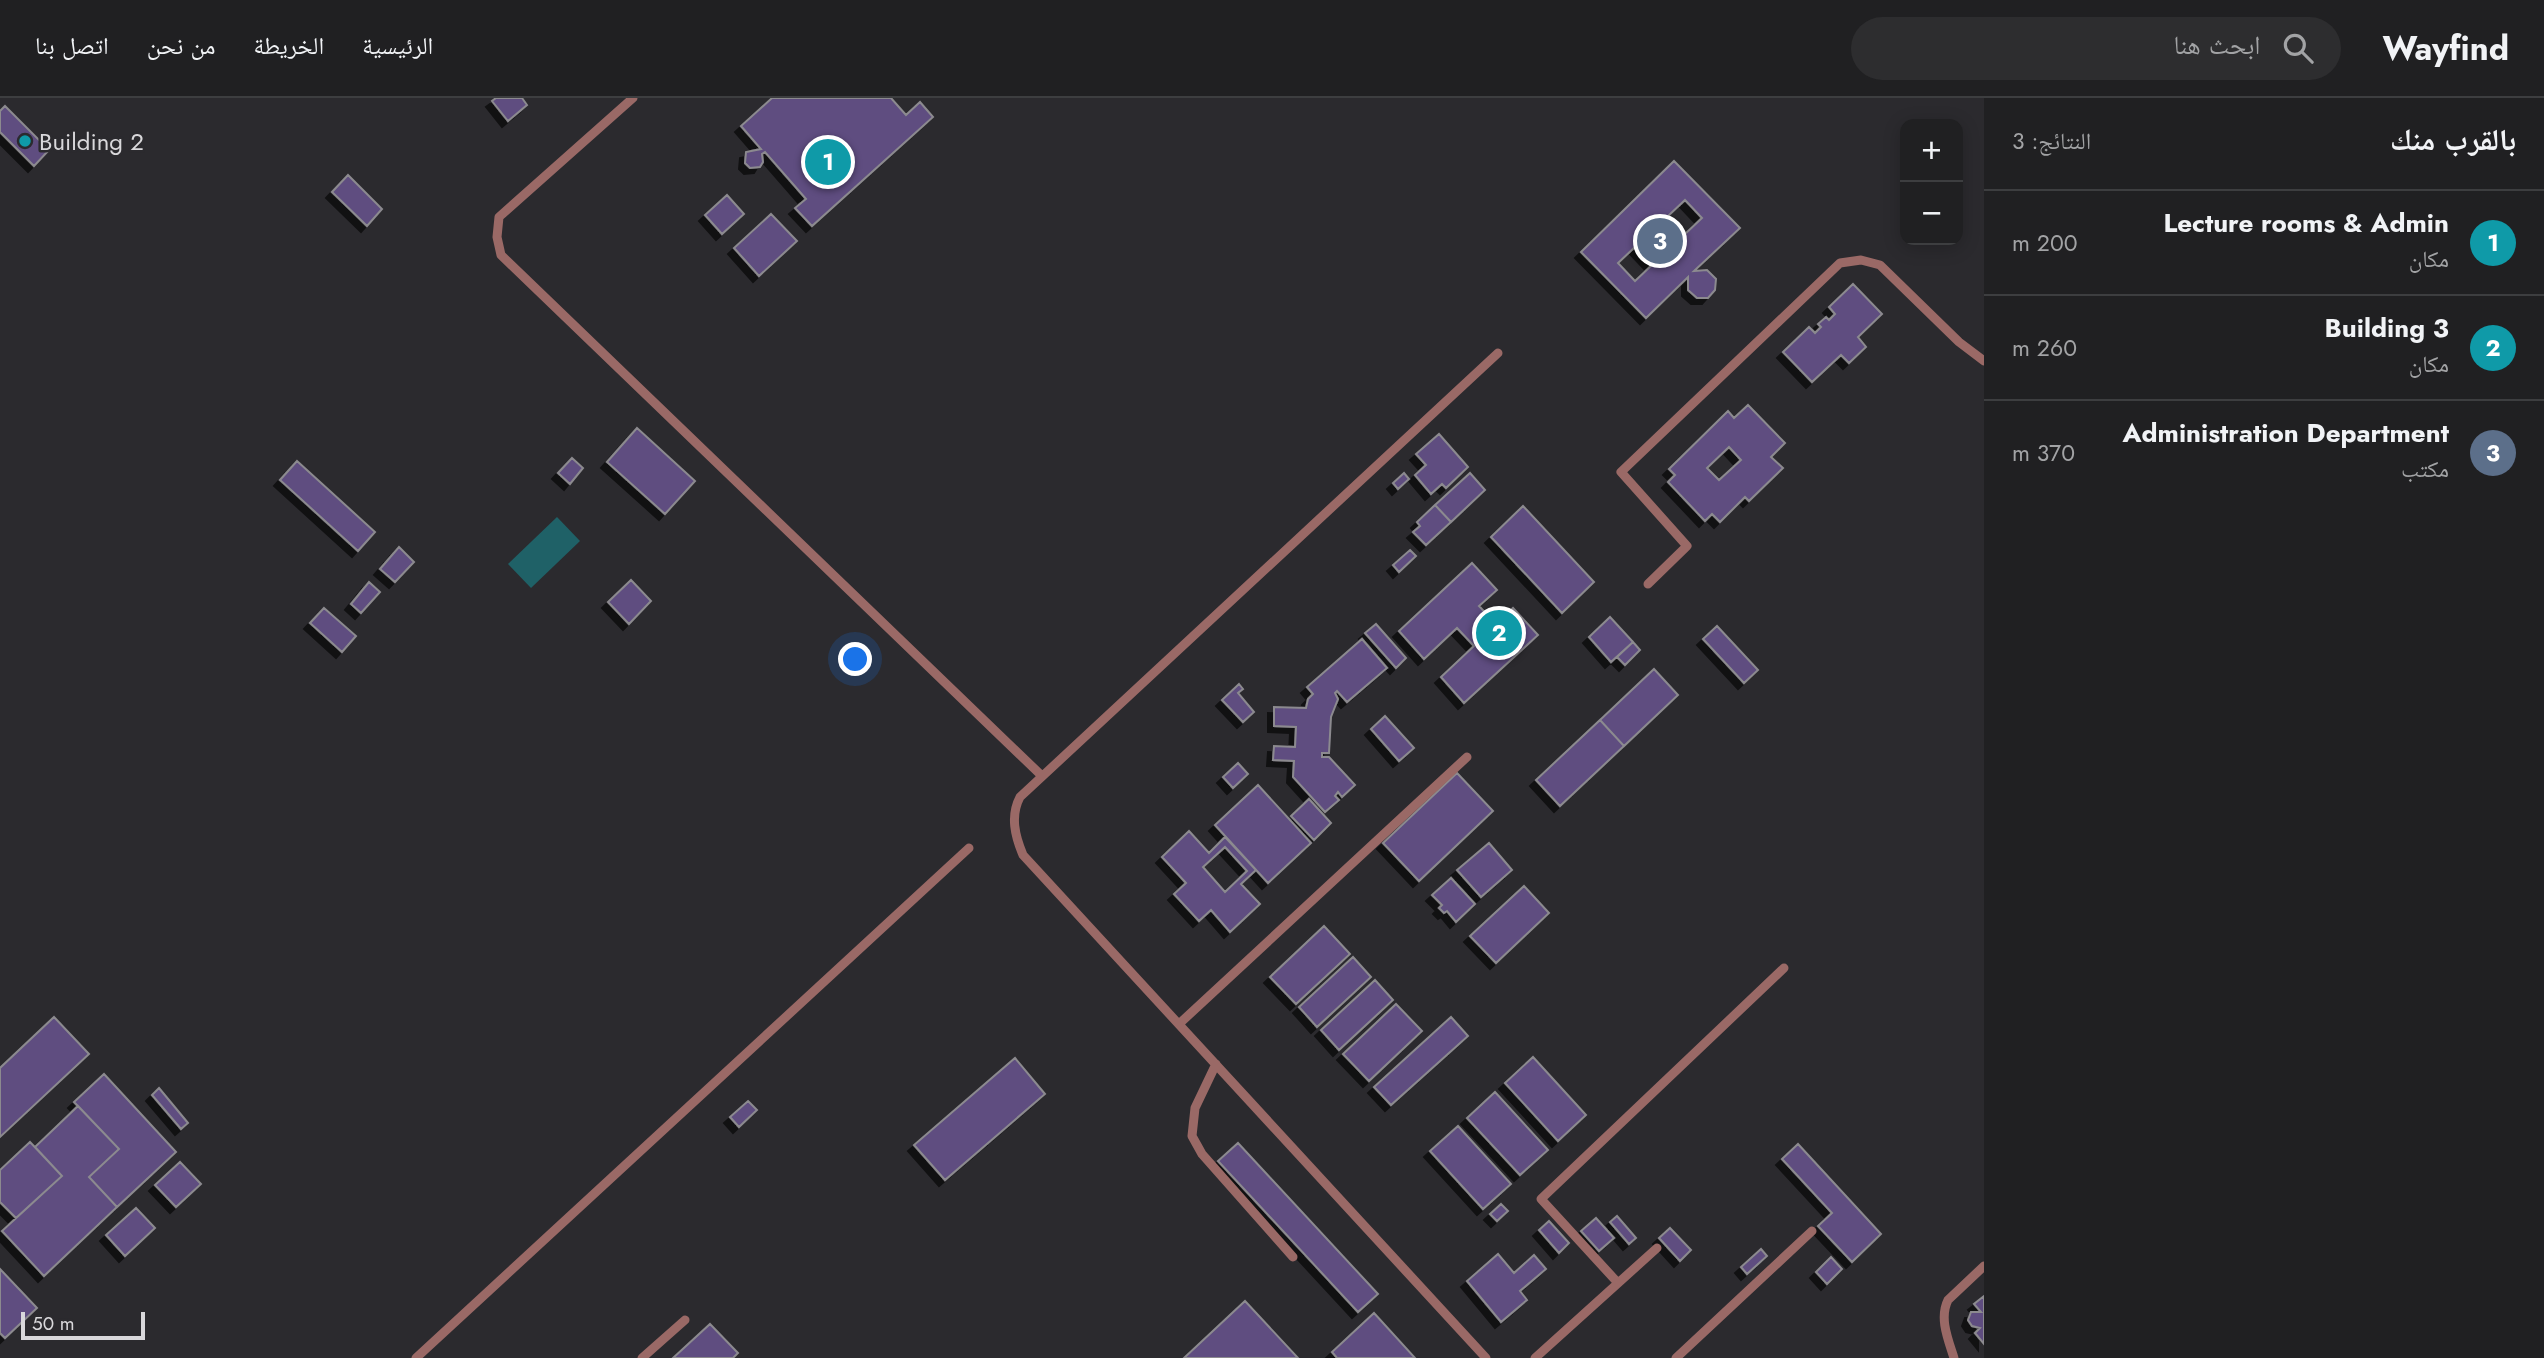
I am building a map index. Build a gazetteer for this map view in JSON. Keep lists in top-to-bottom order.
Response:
{
  "places": ["Building 2"],
  "scale_bar": "50 m",
  "page": {
    "header": "Wayfind",
    "search": "ابحث هنا",
    "nav": [
      "الرئيسية",
      "الخريطة",
      "من نحن",
      "اتصل بنا"
    ],
    "heading": ["بالقرب منك", "النتائج: 3"],
    "map_buttons": ["+", "−"],
    "pins": ["1", "3", "2"],
    "list": [
      {
        "mark": "1",
        "name": "Lecture rooms & Admin",
        "note": "مكان",
        "value": "200 m"
      },
      {
        "mark": "2",
        "name": "Building 3",
        "note": "مكان",
        "value": "260 m"
      },
      {
        "mark": "3",
        "name": "Administration Department",
        "note": "مكتب",
        "value": "370 m"
      }
    ],
    "scale": "50 m"
  }
}
